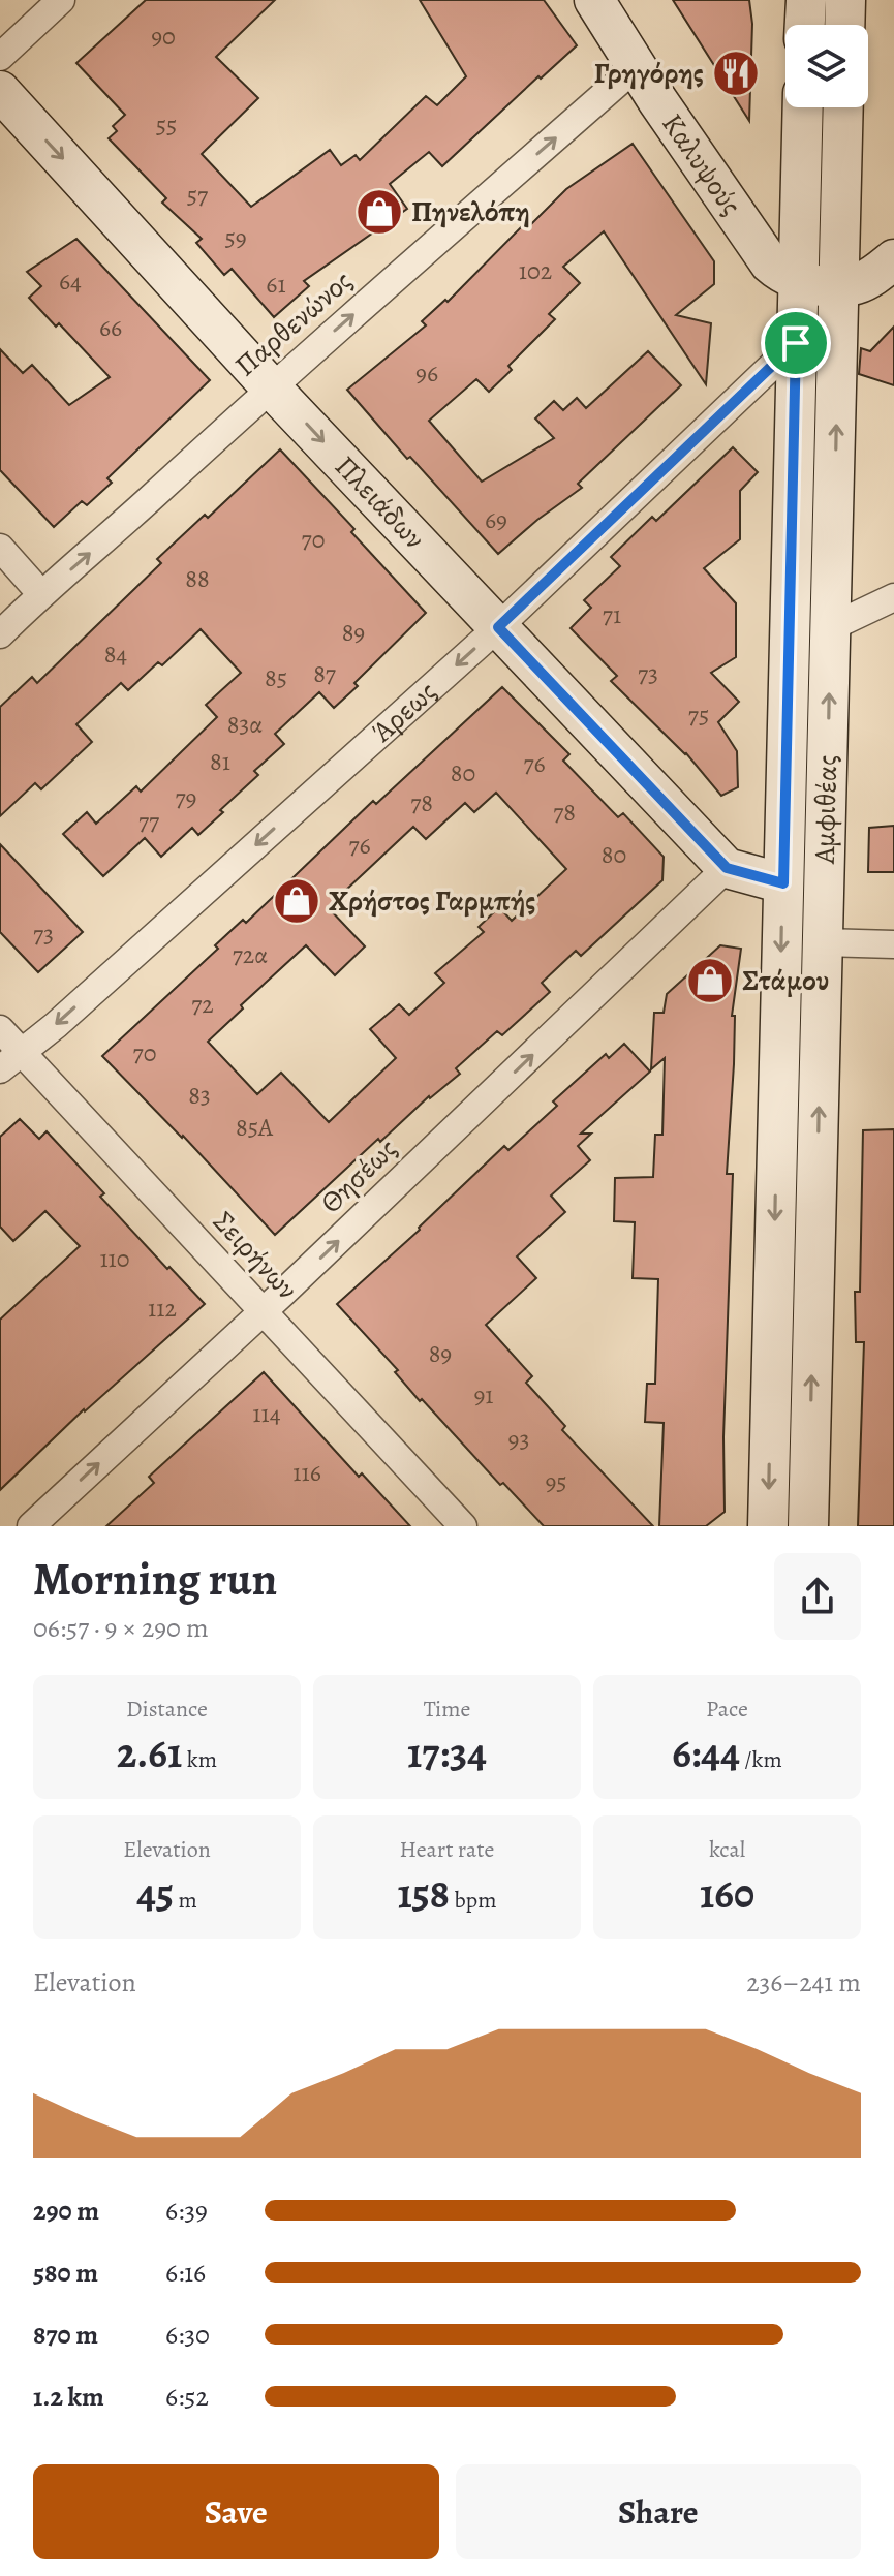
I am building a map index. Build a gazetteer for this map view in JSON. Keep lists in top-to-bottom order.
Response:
{
  "streets": {
    "main road": ["Καλυψούς", "Πλειάδων", "Αμφιθέας"],
    "street": [
      "Παρθενώνος",
      "Άρεως",
      "Θησέως",
      "Σειρήνων"
    ]
  },
  "crossings": [
    ["Καλυψούς", "Παρθενώνος"],
    ["Καλυψούς", "Αμφιθέας"],
    ["Παρθενώνος", "Πλειάδων"],
    ["Πλειάδων", "Άρεως"],
    ["Πλειάδων", "Θησέως"],
    ["Άρεως", "Αμφιθέας"],
    ["Άρεως", "Σειρήνων"],
    ["Θησέως", "Σειρήνων"]
  ],
  "one_way": [
    "Παρθενώνος",
    "Πλειάδων",
    "Άρεως",
    "Θησέως"
  ],
  "places": {
    "restaurant": ["Γρηγόρης"],
    "shop": ["Πηνελόπη", "Χρήστος Γαρμπής", "Στάμου"]
  },
  "house_numbers": [
    "90",
    "55",
    "57",
    "59",
    "102",
    "64",
    "61",
    "66",
    "96",
    "69",
    "70",
    "88",
    "71",
    "89",
    "84",
    "87",
    "73",
    "85",
    "75",
    "83α",
    "81",
    "76",
    "80",
    "79",
    "78",
    "78",
    "77",
    "76",
    "80",
    "73",
    "72α",
    "72",
    "70",
    "83",
    "85Α",
    "110",
    "112",
    "89",
    "91",
    "114",
    "93",
    "116",
    "95"
  ],
  "page": {
    "heading": ["Morning run", "06:57 · 9 × 290 m"],
    "stats": [
      ["Distance", "2.61 km"],
      ["Time", "17:34"],
      ["Pace", "6:44 /km"],
      ["Elevation", "45 m"],
      ["Heart rate", "158 bpm"],
      ["kcal", "160"]
    ],
    "chart": ["Elevation", "236–241 m"],
    "list": [
      {
        "name": "290 m",
        "note": "6:39"
      },
      {
        "name": "580 m",
        "note": "6:16"
      },
      {
        "name": "870 m",
        "note": "6:30"
      },
      {
        "name": "1.2 km",
        "note": "6:52"
      }
    ],
    "buttons": ["Save", "Share"]
  }
}
